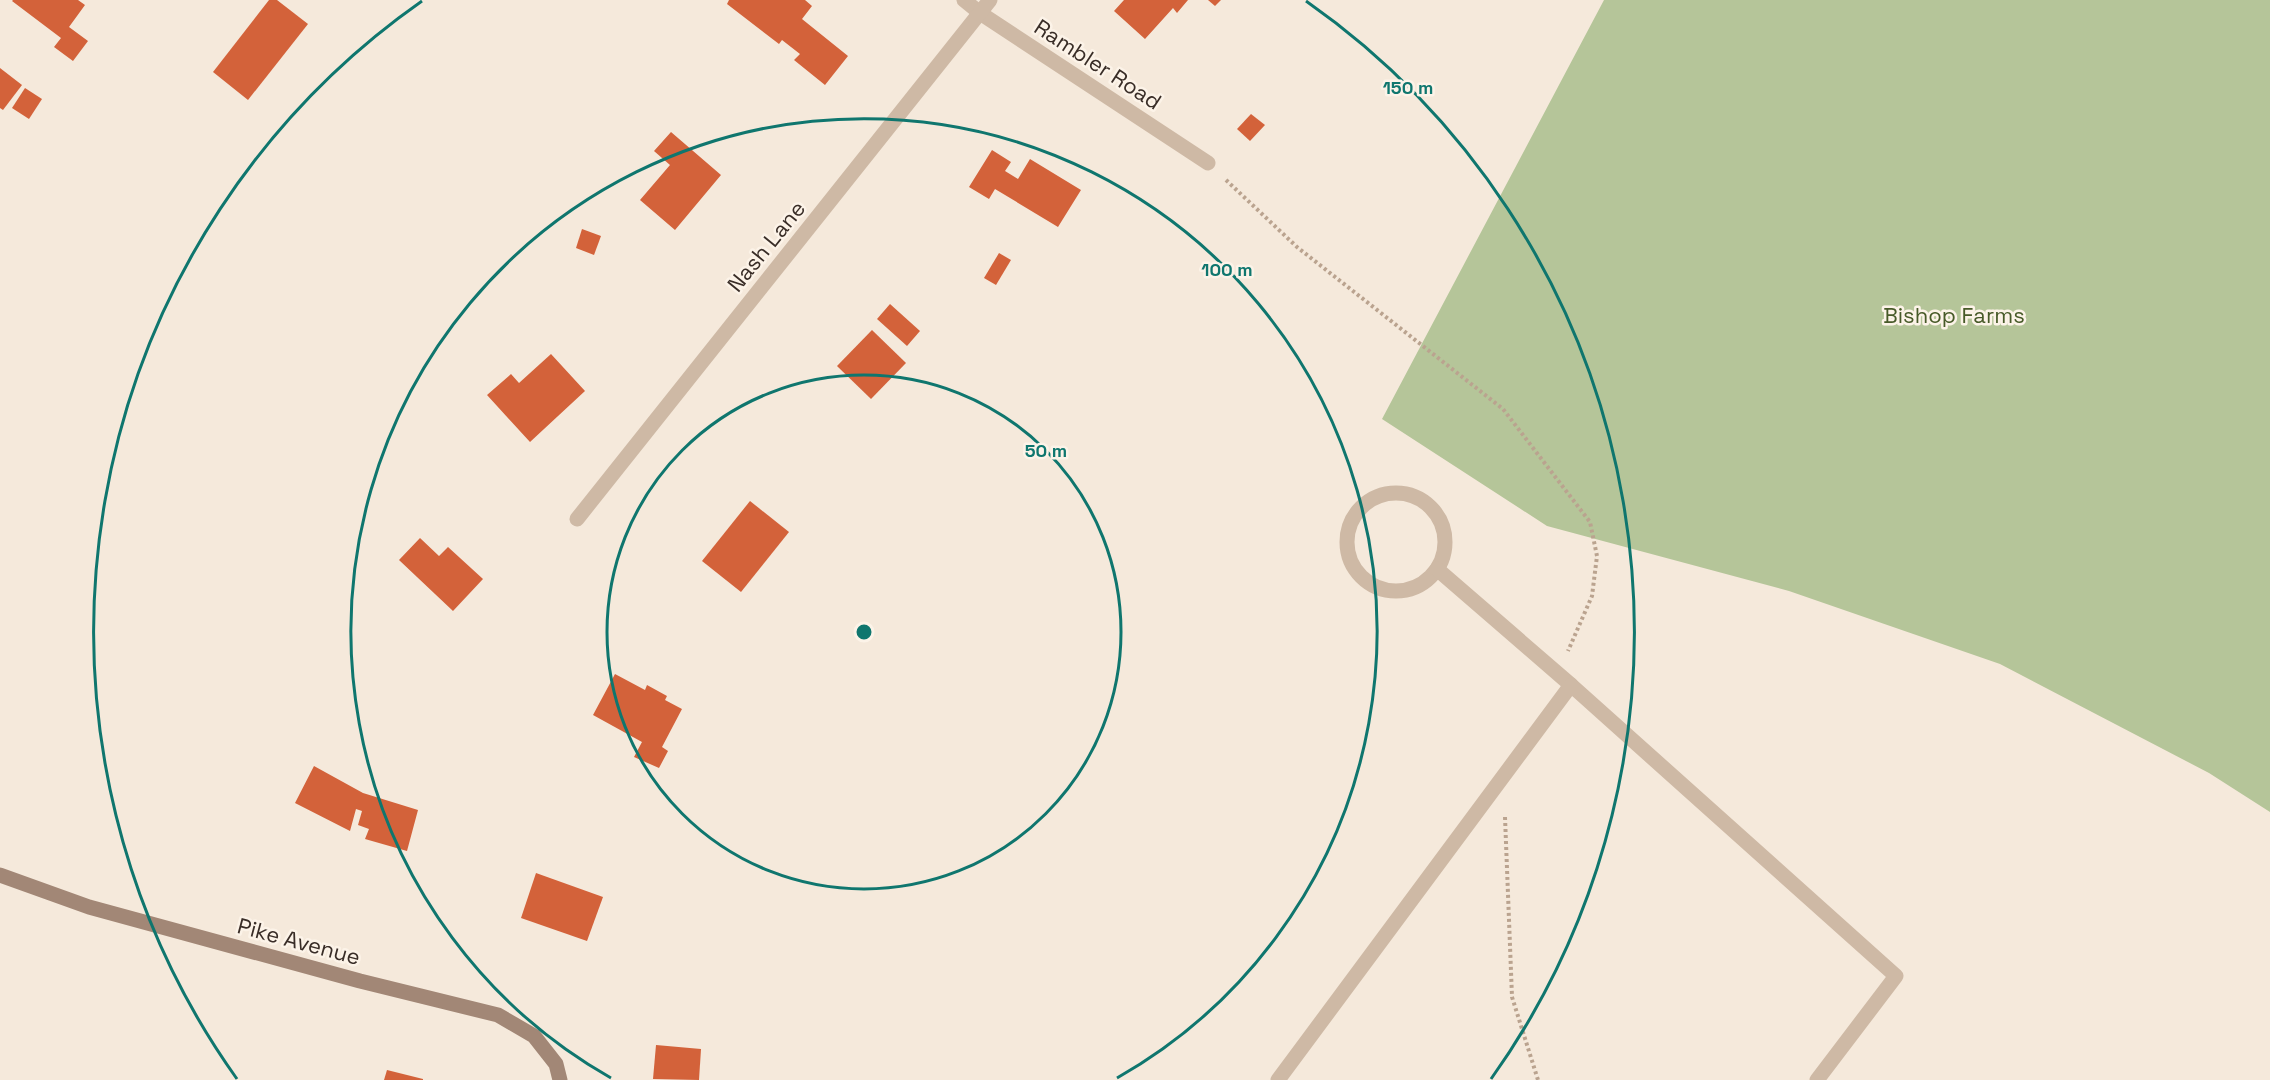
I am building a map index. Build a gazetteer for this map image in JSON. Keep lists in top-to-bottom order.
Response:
{
  "streets": {
    "street": ["Rambler Road", "Nash Lane", "Pike Avenue"]
  },
  "crossings": [
    ["Rambler Road", "Nash Lane"]
  ],
  "parks": ["Bishop Farms"],
  "rings": ["150 m", "100 m", "50 m"]
}
